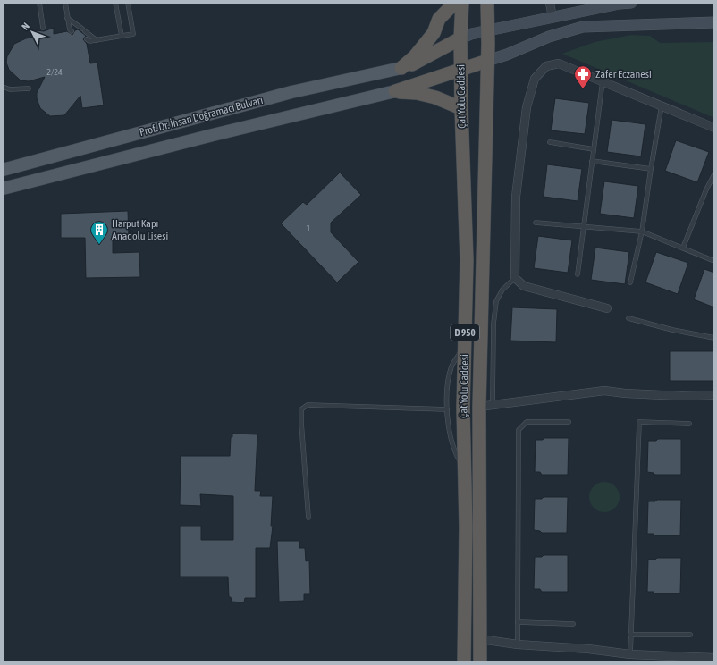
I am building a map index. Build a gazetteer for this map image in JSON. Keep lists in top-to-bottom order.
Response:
{
  "streets": {
    "highway": ["Çat Yolu Caddesi", "D 950"],
    "main road": ["Prof. Dr. İhsan Doğramacı Bulvarı"]
  },
  "places": {
    "pharmacy": ["Zafer Eczanesi"],
    "building": ["Harput Kapı Anadolu Lisesi"]
  },
  "house_numbers": ["2/24", "1"],
  "north": "top left"
}
